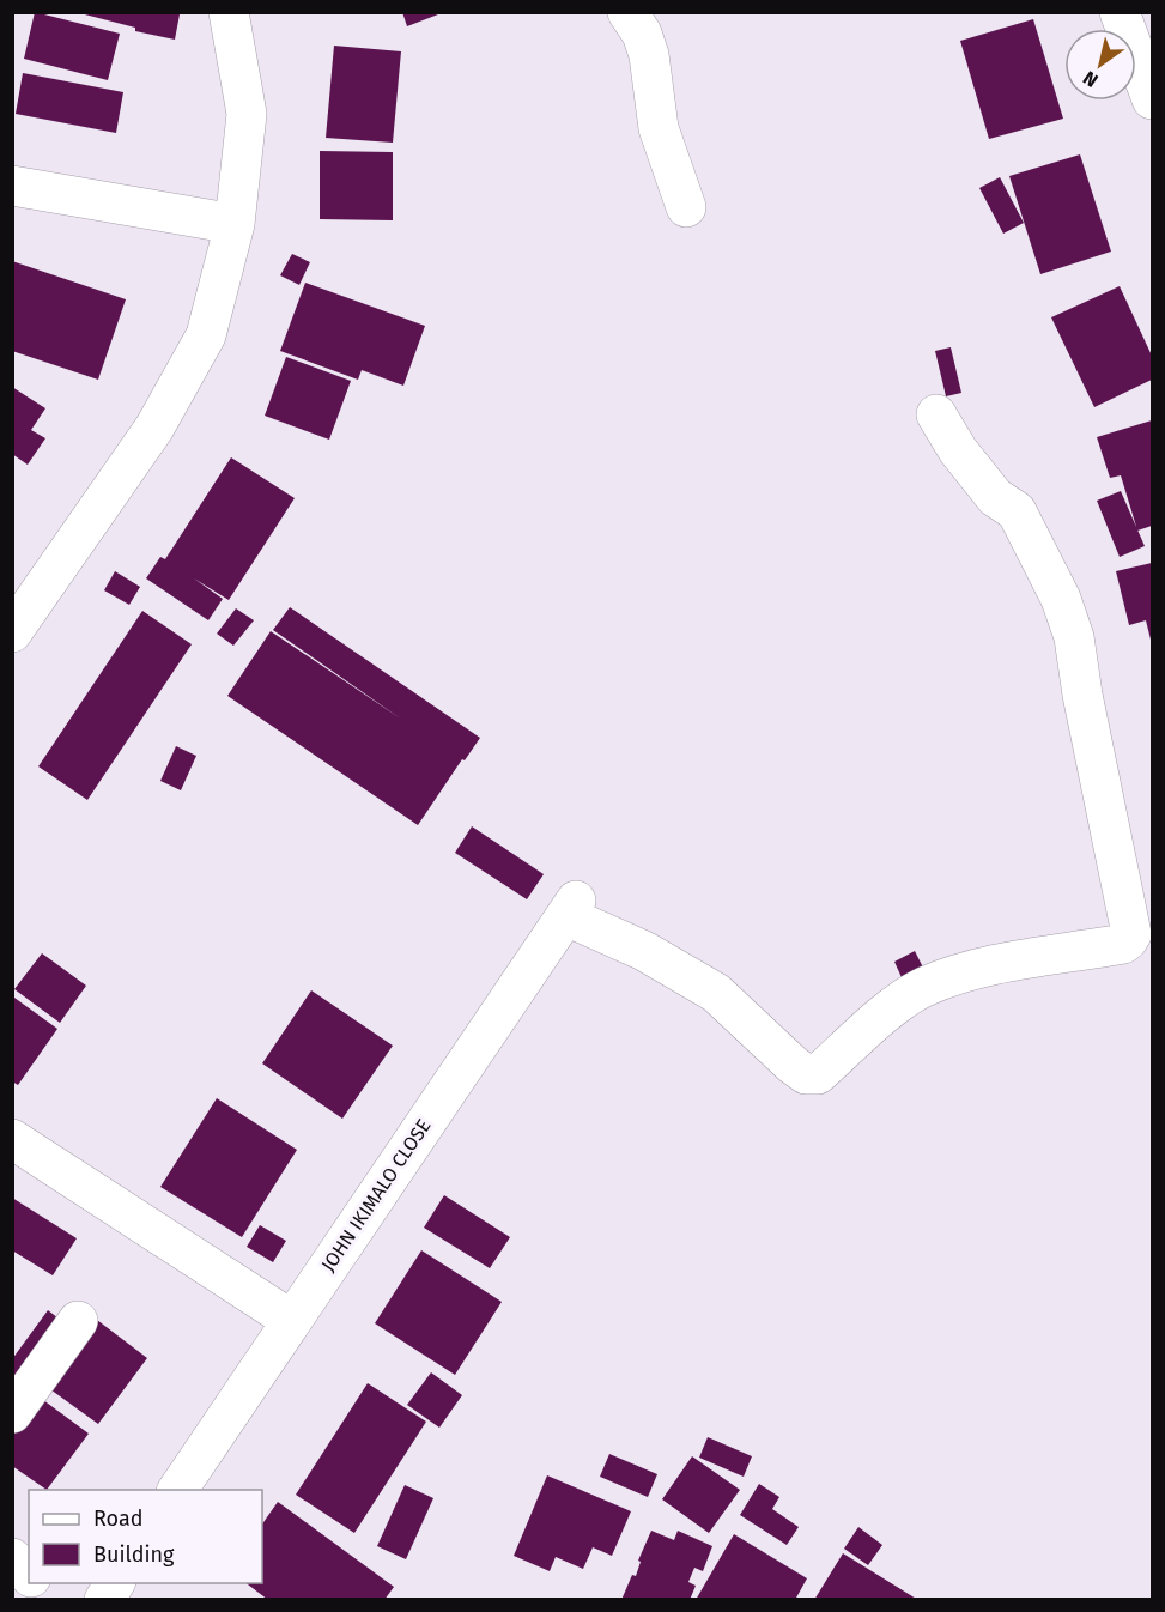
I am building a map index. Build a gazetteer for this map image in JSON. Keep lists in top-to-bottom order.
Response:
{
  "streets": {
    "street": ["JOHN IKIMALO CLOSE"]
  },
  "legend": ["Road", "Building"],
  "north": "bottom left"
}
